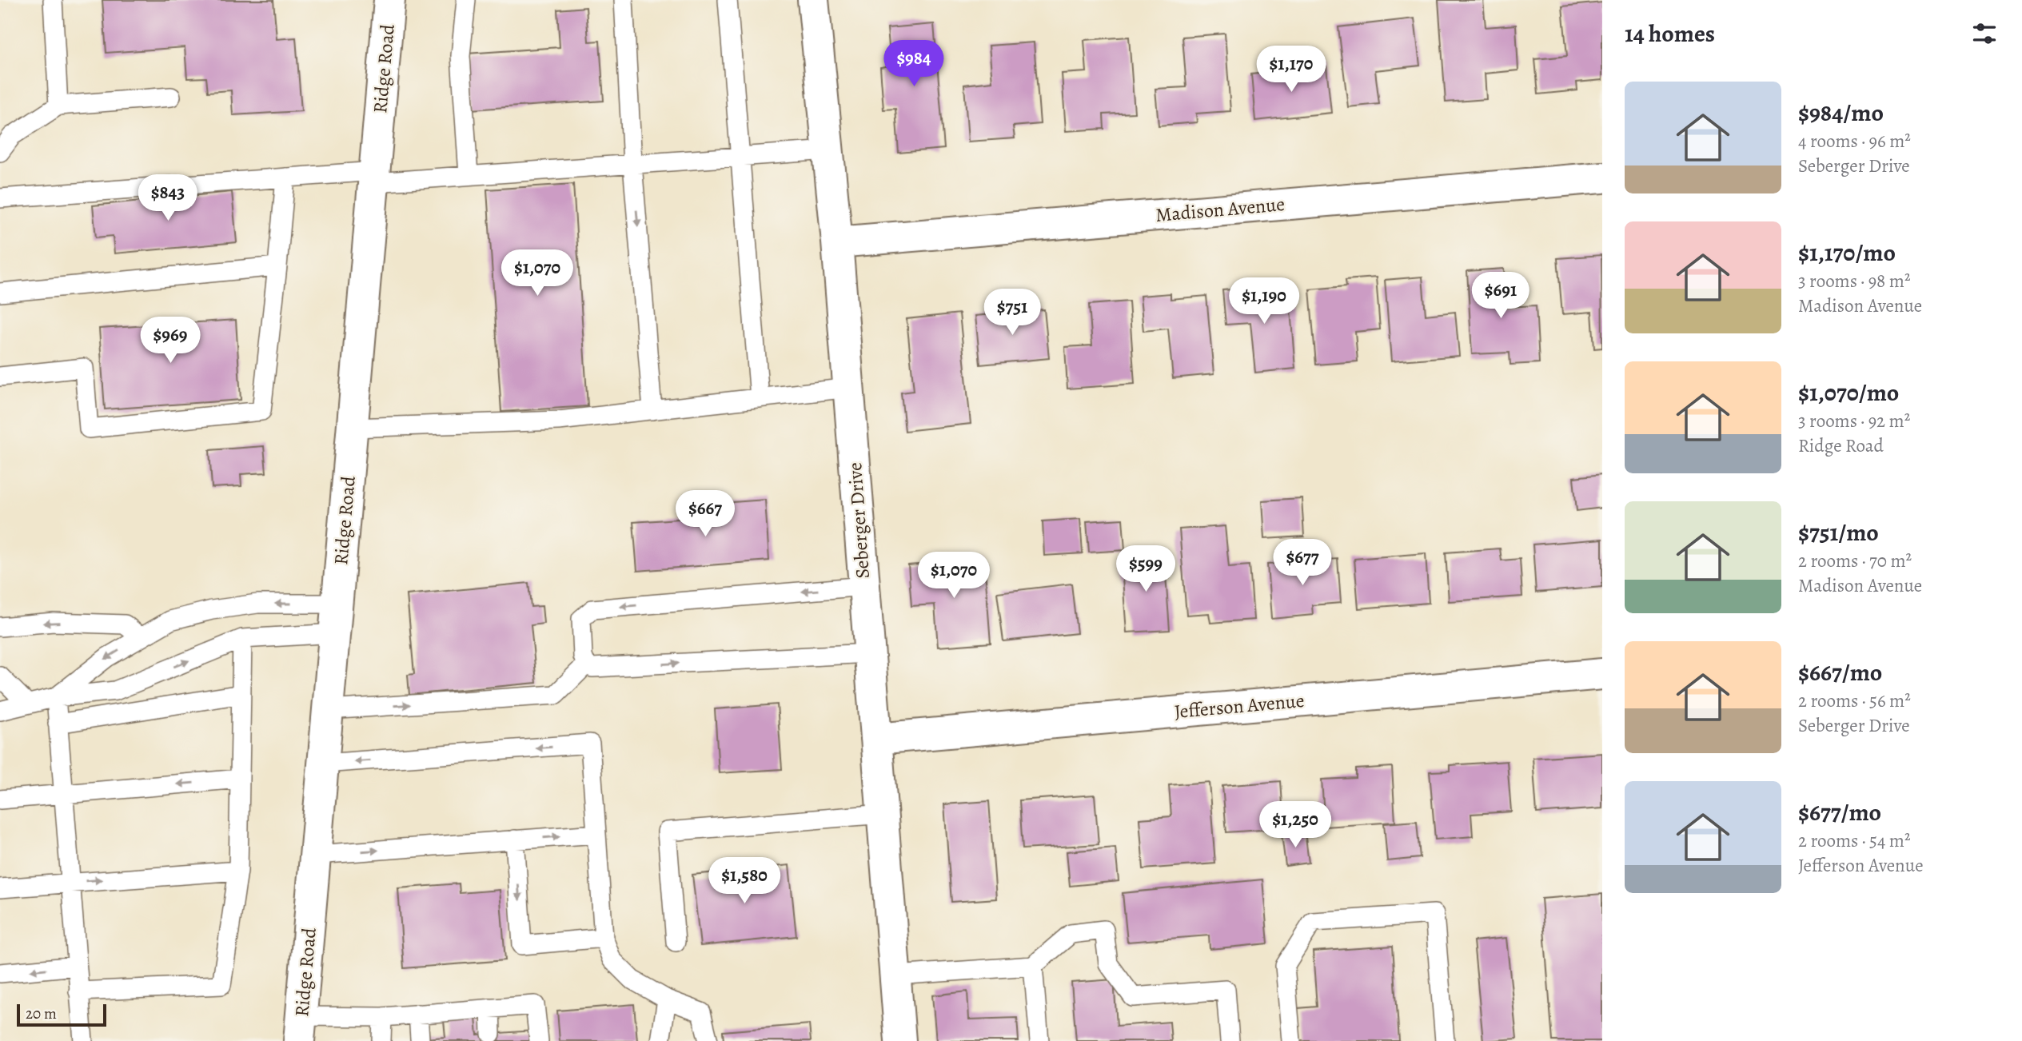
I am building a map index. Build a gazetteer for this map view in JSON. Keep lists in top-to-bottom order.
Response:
{
  "streets": {
    "street": [
      "Ridge Road",
      "Madison Avenue",
      "Seberger Drive",
      "Jefferson Avenue"
    ]
  },
  "crossings": [
    ["Madison Avenue", "Seberger Drive"],
    ["Seberger Drive", "Jefferson Avenue"]
  ],
  "scale_bar": "20 m",
  "page": {
    "heading": "14 homes",
    "price": [
      "$984",
      "$1,170",
      "$843",
      "$1,070",
      "$691",
      "$1,190",
      "$751",
      "$969",
      "$667",
      "$677",
      "$599",
      "$1,070",
      "$1,250",
      "$1,580"
    ],
    "list": [
      {
        "name": "$984/mo",
        "note": "4 rooms · 96 m² · Seberger Drive"
      },
      {
        "name": "$1,170/mo",
        "note": "3 rooms · 98 m² · Madison Avenue"
      },
      {
        "name": "$1,070/mo",
        "note": "3 rooms · 92 m² · Ridge Road"
      },
      {
        "name": "$751/mo",
        "note": "2 rooms · 70 m² · Madison Avenue"
      },
      {
        "name": "$667/mo",
        "note": "2 rooms · 56 m² · Seberger Drive"
      },
      {
        "name": "$677/mo",
        "note": "2 rooms · 54 m² · Jefferson Avenue"
      }
    ],
    "scale": "20 m"
  }
}
